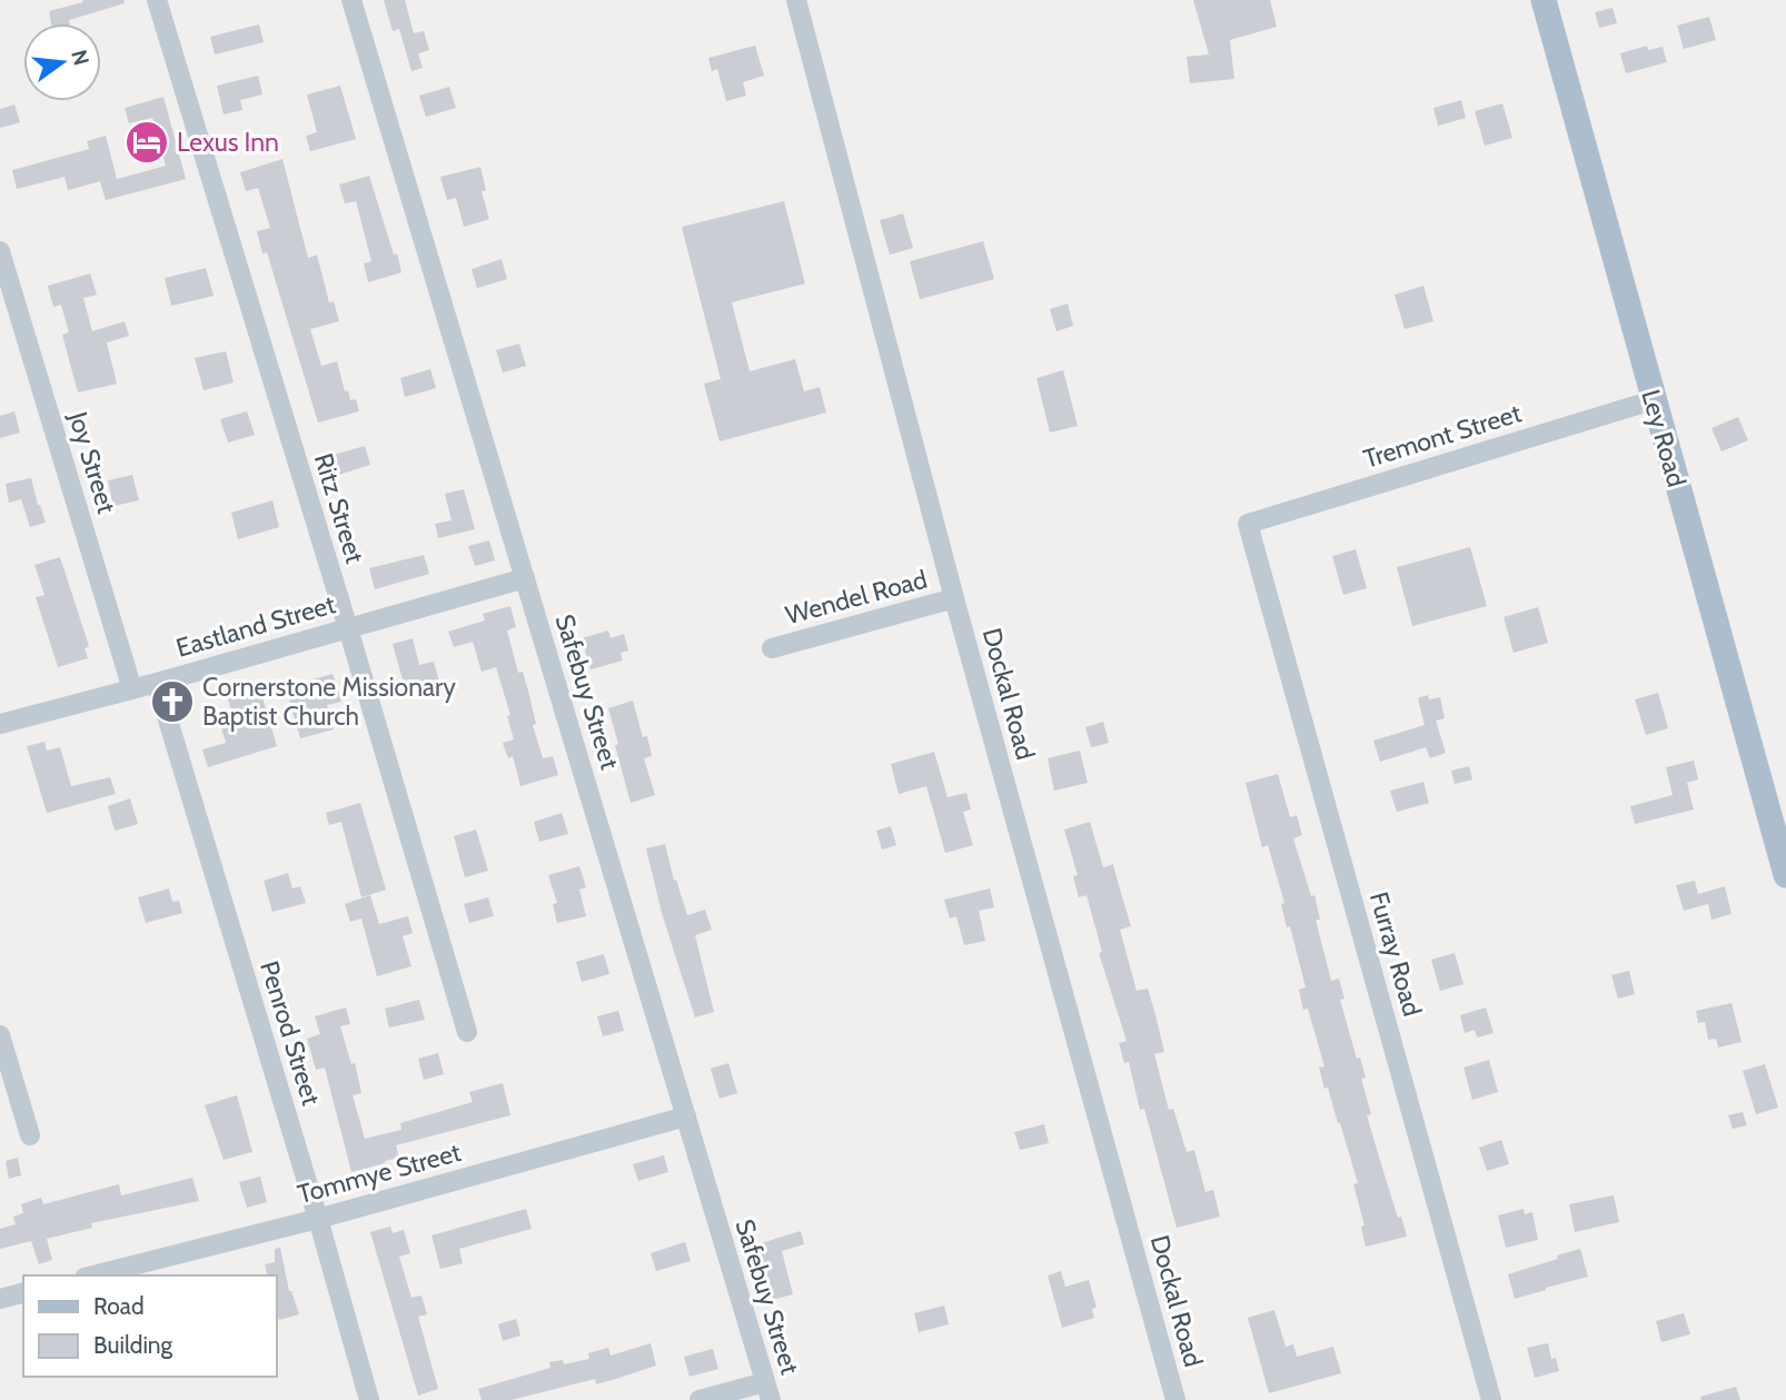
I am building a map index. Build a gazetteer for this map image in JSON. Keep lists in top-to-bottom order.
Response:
{
  "streets": {
    "main road": ["Ley Road"],
    "street": [
      "Tremont Street",
      "Joy Street",
      "Ritz Street",
      "Wendel Road",
      "Eastland Street",
      "Safebuy Street",
      "Dockal Road",
      "Furray Road",
      "Penrod Street",
      "Tommye Street"
    ]
  },
  "crossings": [
    ["Tremont Street", "Ley Road"],
    ["Tremont Street", "Furray Road"],
    ["Joy Street", "Eastland Street"],
    ["Ritz Street", "Eastland Street"],
    ["Wendel Road", "Dockal Road"],
    ["Eastland Street", "Safebuy Street"],
    ["Eastland Street", "Penrod Street"],
    ["Safebuy Street", "Tommye Street"],
    ["Penrod Street", "Tommye Street"]
  ],
  "places": {
    "hotel": ["Lexus Inn"],
    "church": ["Cornerstone Missionary Baptist Church"]
  },
  "legend": ["Road", "Building"],
  "north": "right"
}
